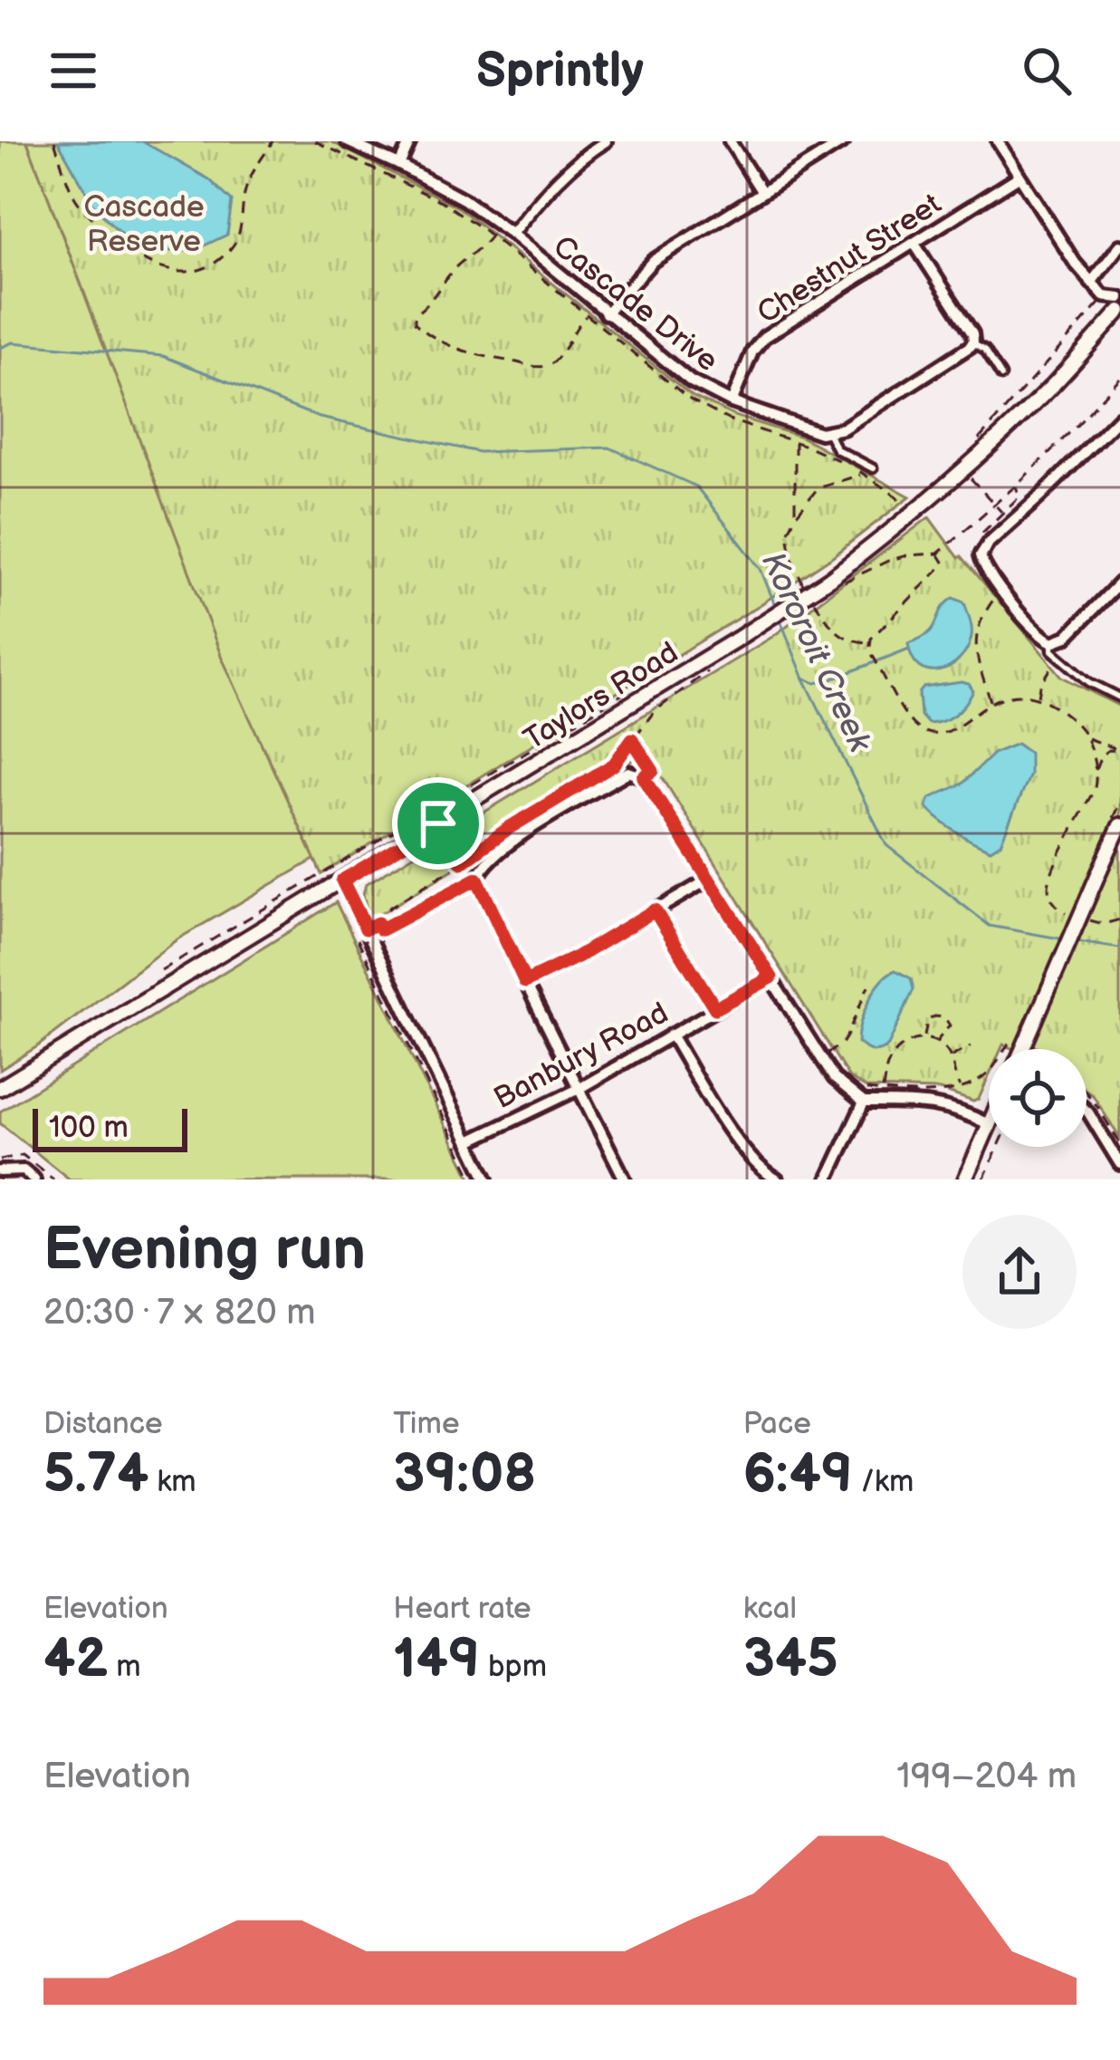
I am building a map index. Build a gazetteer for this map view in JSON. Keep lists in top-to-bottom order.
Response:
{
  "streets": {
    "street": [
      "Chestnut Street",
      "Cascade Drive",
      "Taylors Road",
      "Banbury Road"
    ]
  },
  "crossings": [
    ["Chestnut Street", "Cascade Drive"]
  ],
  "water": ["Kororoit Creek"],
  "parks": ["Cascade Reserve"],
  "scale_bar": "100 m",
  "page": {
    "header": "Sprintly",
    "scale": "100 m",
    "heading": ["Evening run", "20:30 · 7 × 820 m"],
    "stats": [
      ["Distance", "5.74 km"],
      ["Time", "39:08"],
      ["Pace", "6:49 /km"],
      ["Elevation", "42 m"],
      ["Heart rate", "149 bpm"],
      ["kcal", "345"]
    ],
    "chart": ["Elevation", "199–204 m"]
  }
}
